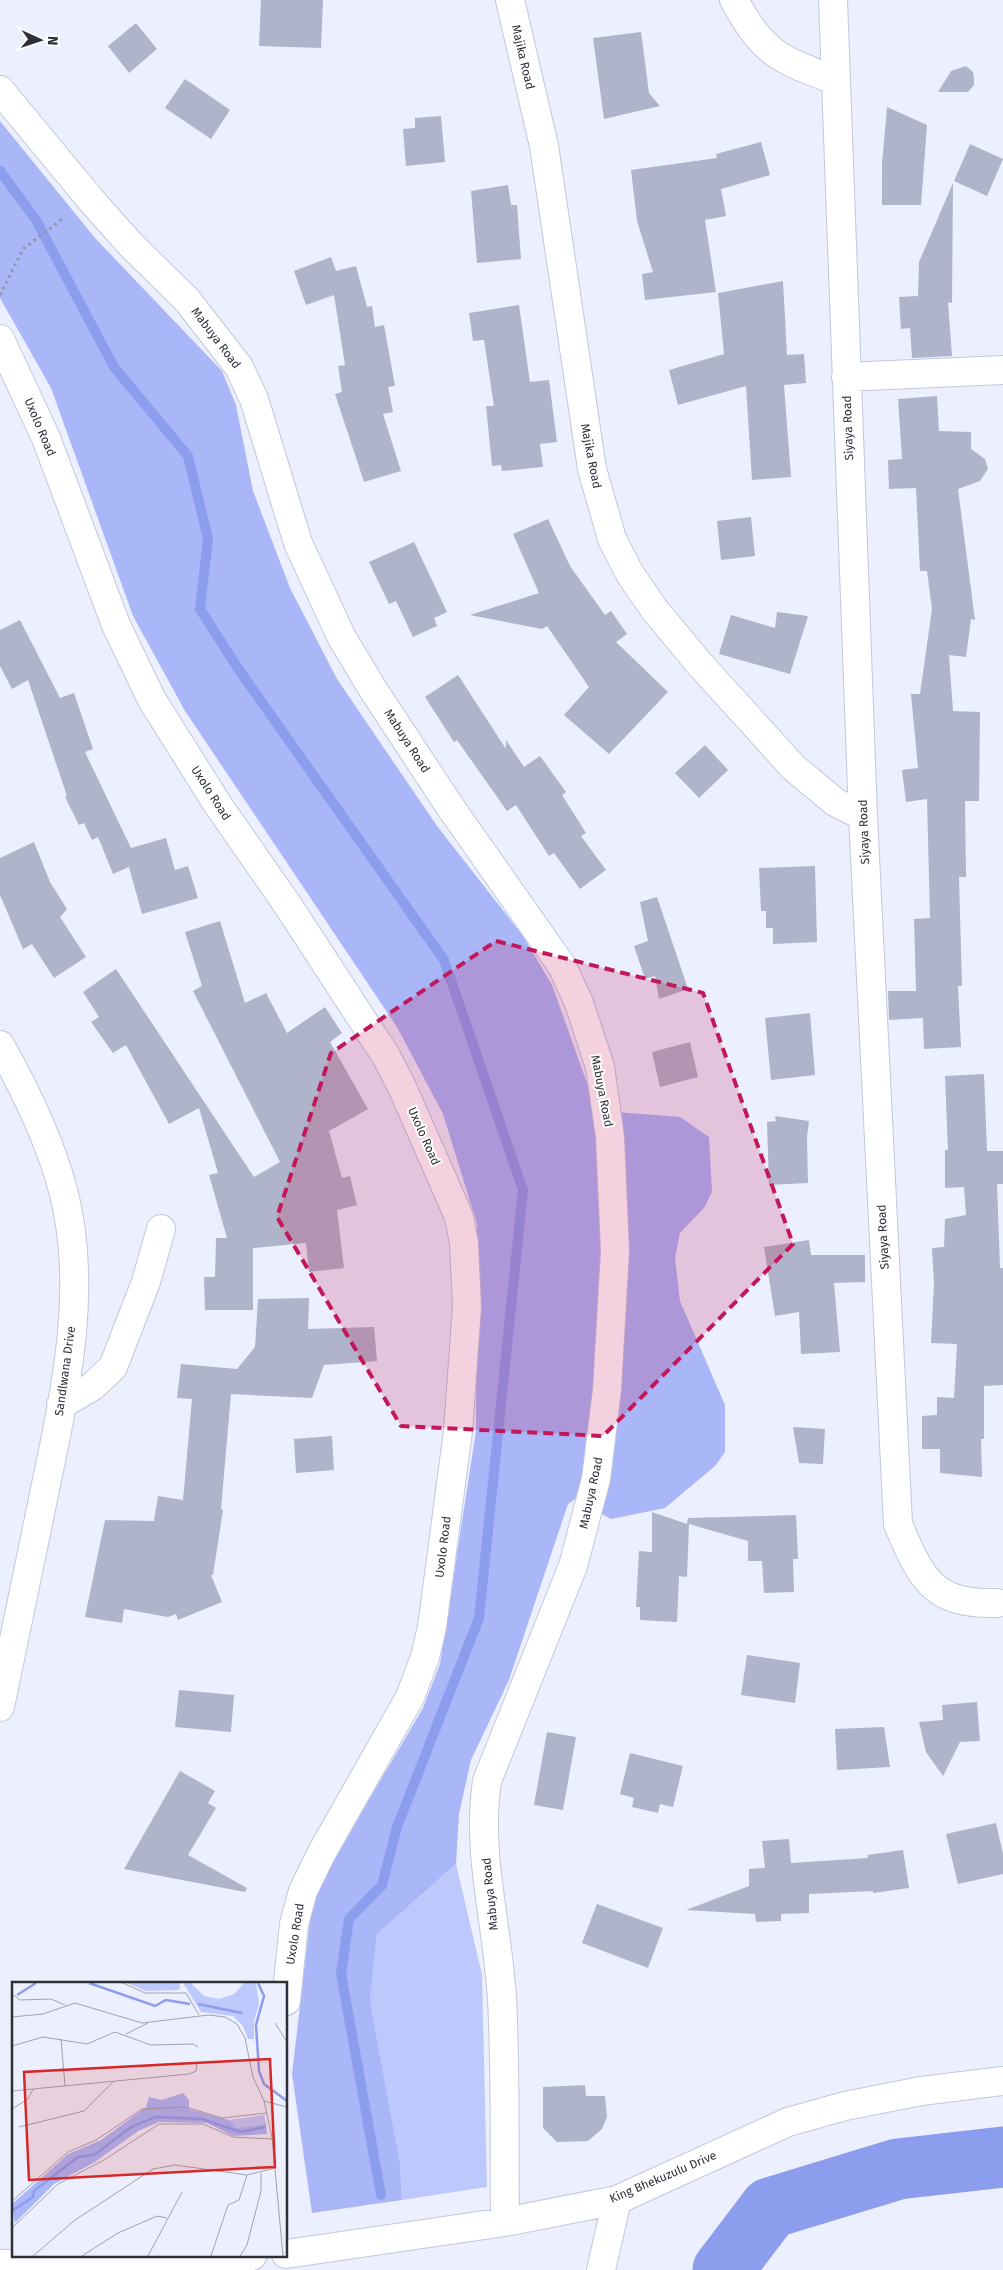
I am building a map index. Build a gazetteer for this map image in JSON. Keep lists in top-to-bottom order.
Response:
{
  "streets": {
    "street": [
      "Majika Road",
      "Mabuya Road",
      "Uxolo Road",
      "Siyaya Road",
      "Sandlwana Drive",
      "King Bhekuzulu Drive"
    ]
  },
  "crossings": [
    ["Majika Road", "Siyaya Road"],
    ["Mabuya Road", "King Bhekuzulu Drive"]
  ],
  "north": "right"
}
